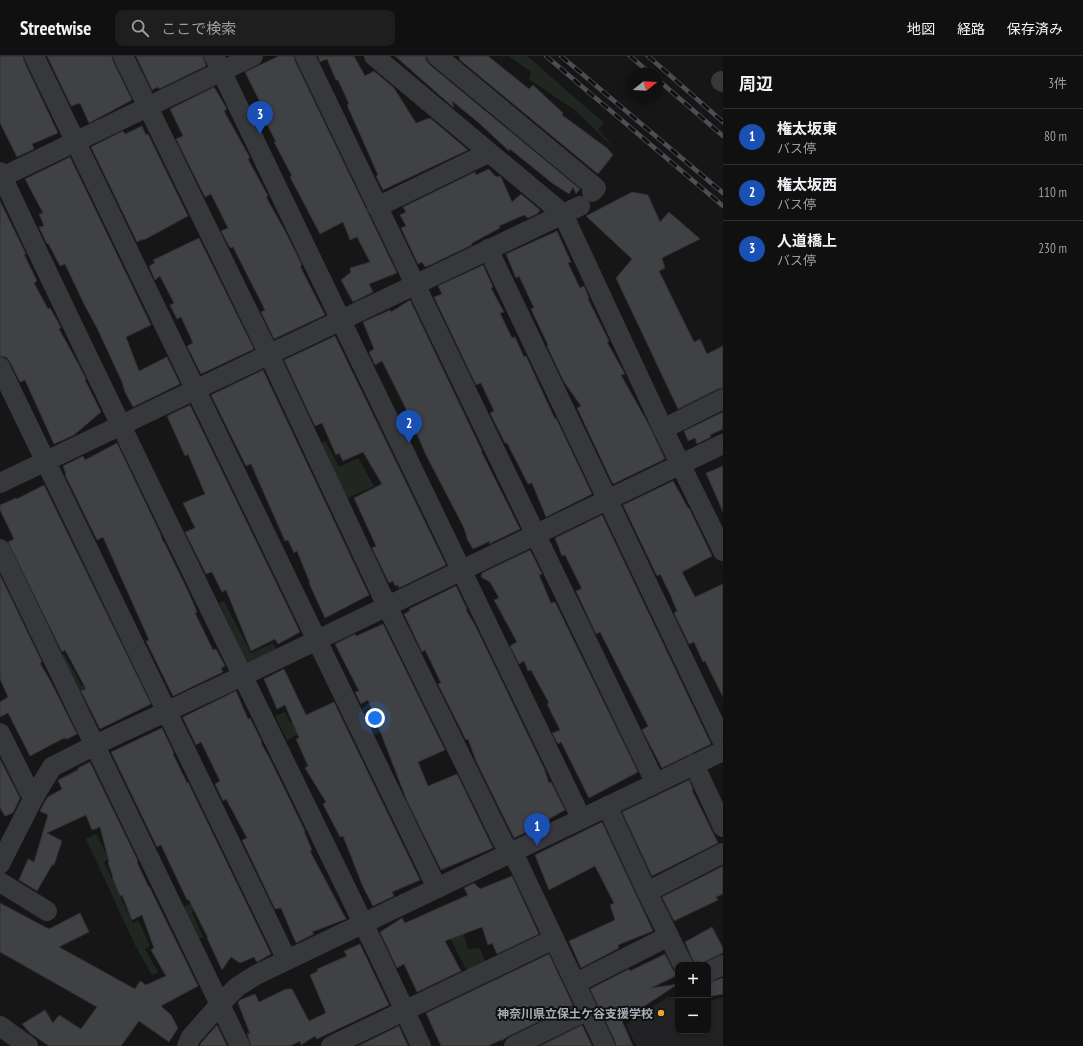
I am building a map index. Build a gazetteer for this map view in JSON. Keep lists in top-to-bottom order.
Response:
{
  "places": ["神奈川県立保土ケ谷支援学校"],
  "north": "right",
  "page": {
    "header": "Streetwise",
    "search": "ここで検索",
    "nav": ["地図", "経路", "保存済み"],
    "heading": ["周辺", "3件"],
    "pins": ["3", "2", "1"],
    "list": [
      {
        "mark": "1",
        "name": "権太坂東",
        "note": "バス停",
        "value": "80 m"
      },
      {
        "mark": "2",
        "name": "権太坂西",
        "note": "バス停",
        "value": "110 m"
      },
      {
        "mark": "3",
        "name": "人道橋上",
        "note": "バス停",
        "value": "230 m"
      }
    ],
    "map_buttons": ["+", "−"]
  }
}
